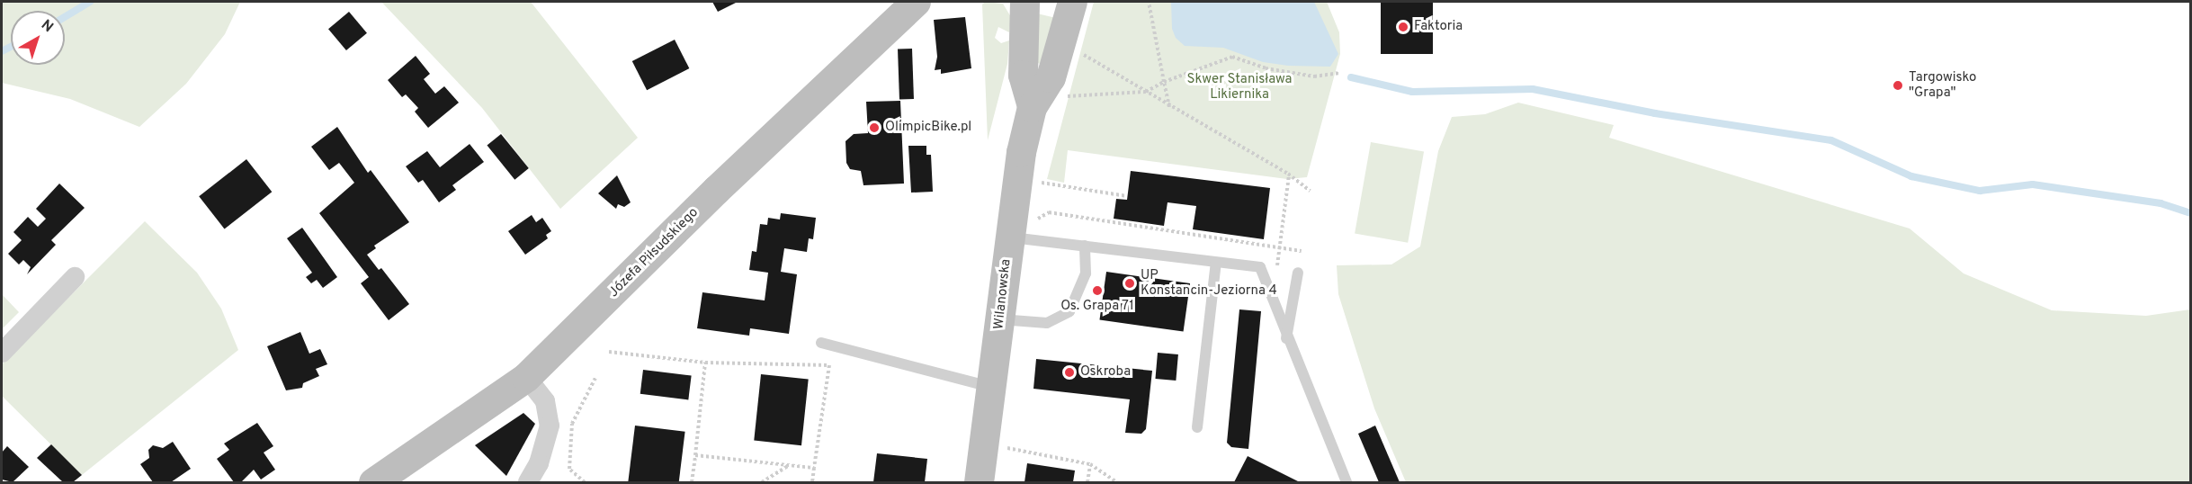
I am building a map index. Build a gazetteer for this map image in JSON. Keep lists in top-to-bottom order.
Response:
{
  "streets": {
    "street": ["Józefa Piłsudskiego", "Wilanowska"]
  },
  "parks": ["Skwer Stanisława Likiernika"],
  "places": [
    "Faktoria",
    "Targowisko \"Grapa\"",
    "OlimpicBike.pl",
    "UP Konstancin-Jeziorna 4",
    "Os. Grapa 71",
    "Oskroba"
  ],
  "north": "top right"
}
